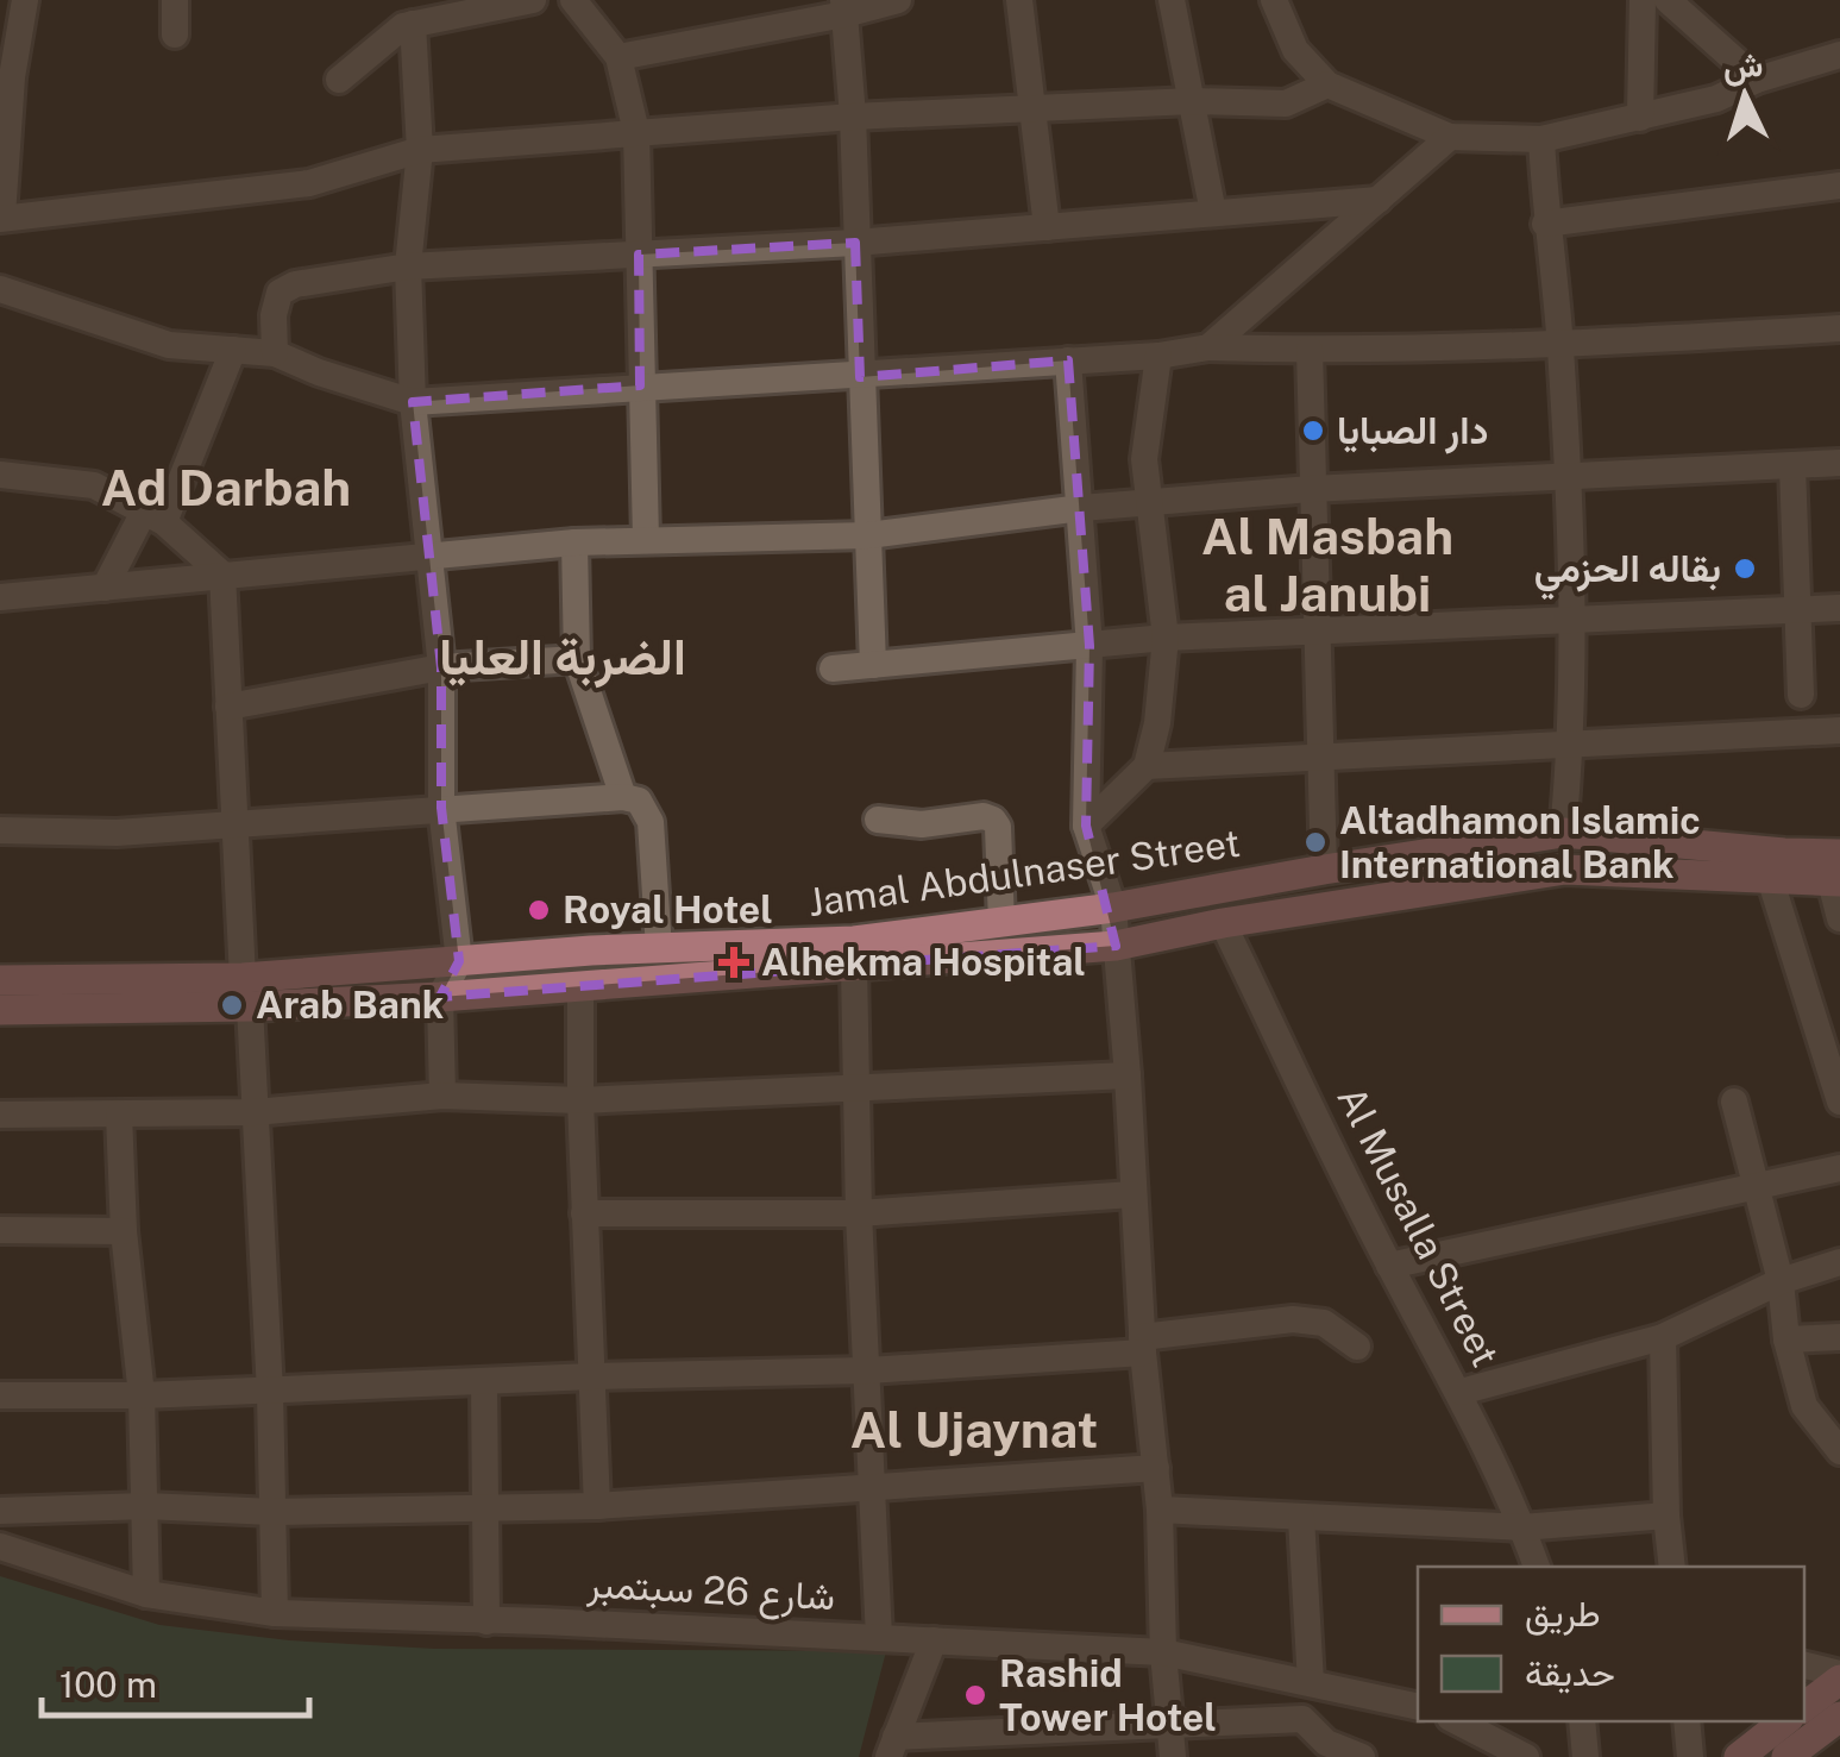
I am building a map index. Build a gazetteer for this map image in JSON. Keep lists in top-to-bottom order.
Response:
{
  "streets": {
    "main road": ["Jamal Abdulnaser Street"],
    "street": ["Al Musalla Street", "شارع 26 سبتمبر"]
  },
  "crossings": [
    ["Jamal Abdulnaser Street", "Al Musalla Street"]
  ],
  "districts": [
    "Ad Darbah",
    "Al Masbah al Janubi",
    "الضربة العليا",
    "Al Ujaynat"
  ],
  "places": {
    "other": [
      "دار الصبايا",
      "بقاله الحزمي",
      "Altadhamon Islamic International Bank",
      "Royal Hotel",
      "Arab Bank",
      "Rashid Tower Hotel"
    ],
    "health": ["Alhekma Hospital"]
  },
  "legend": ["طريق", "حديقة"],
  "scale_bar": "100 m",
  "north": "top"
}
